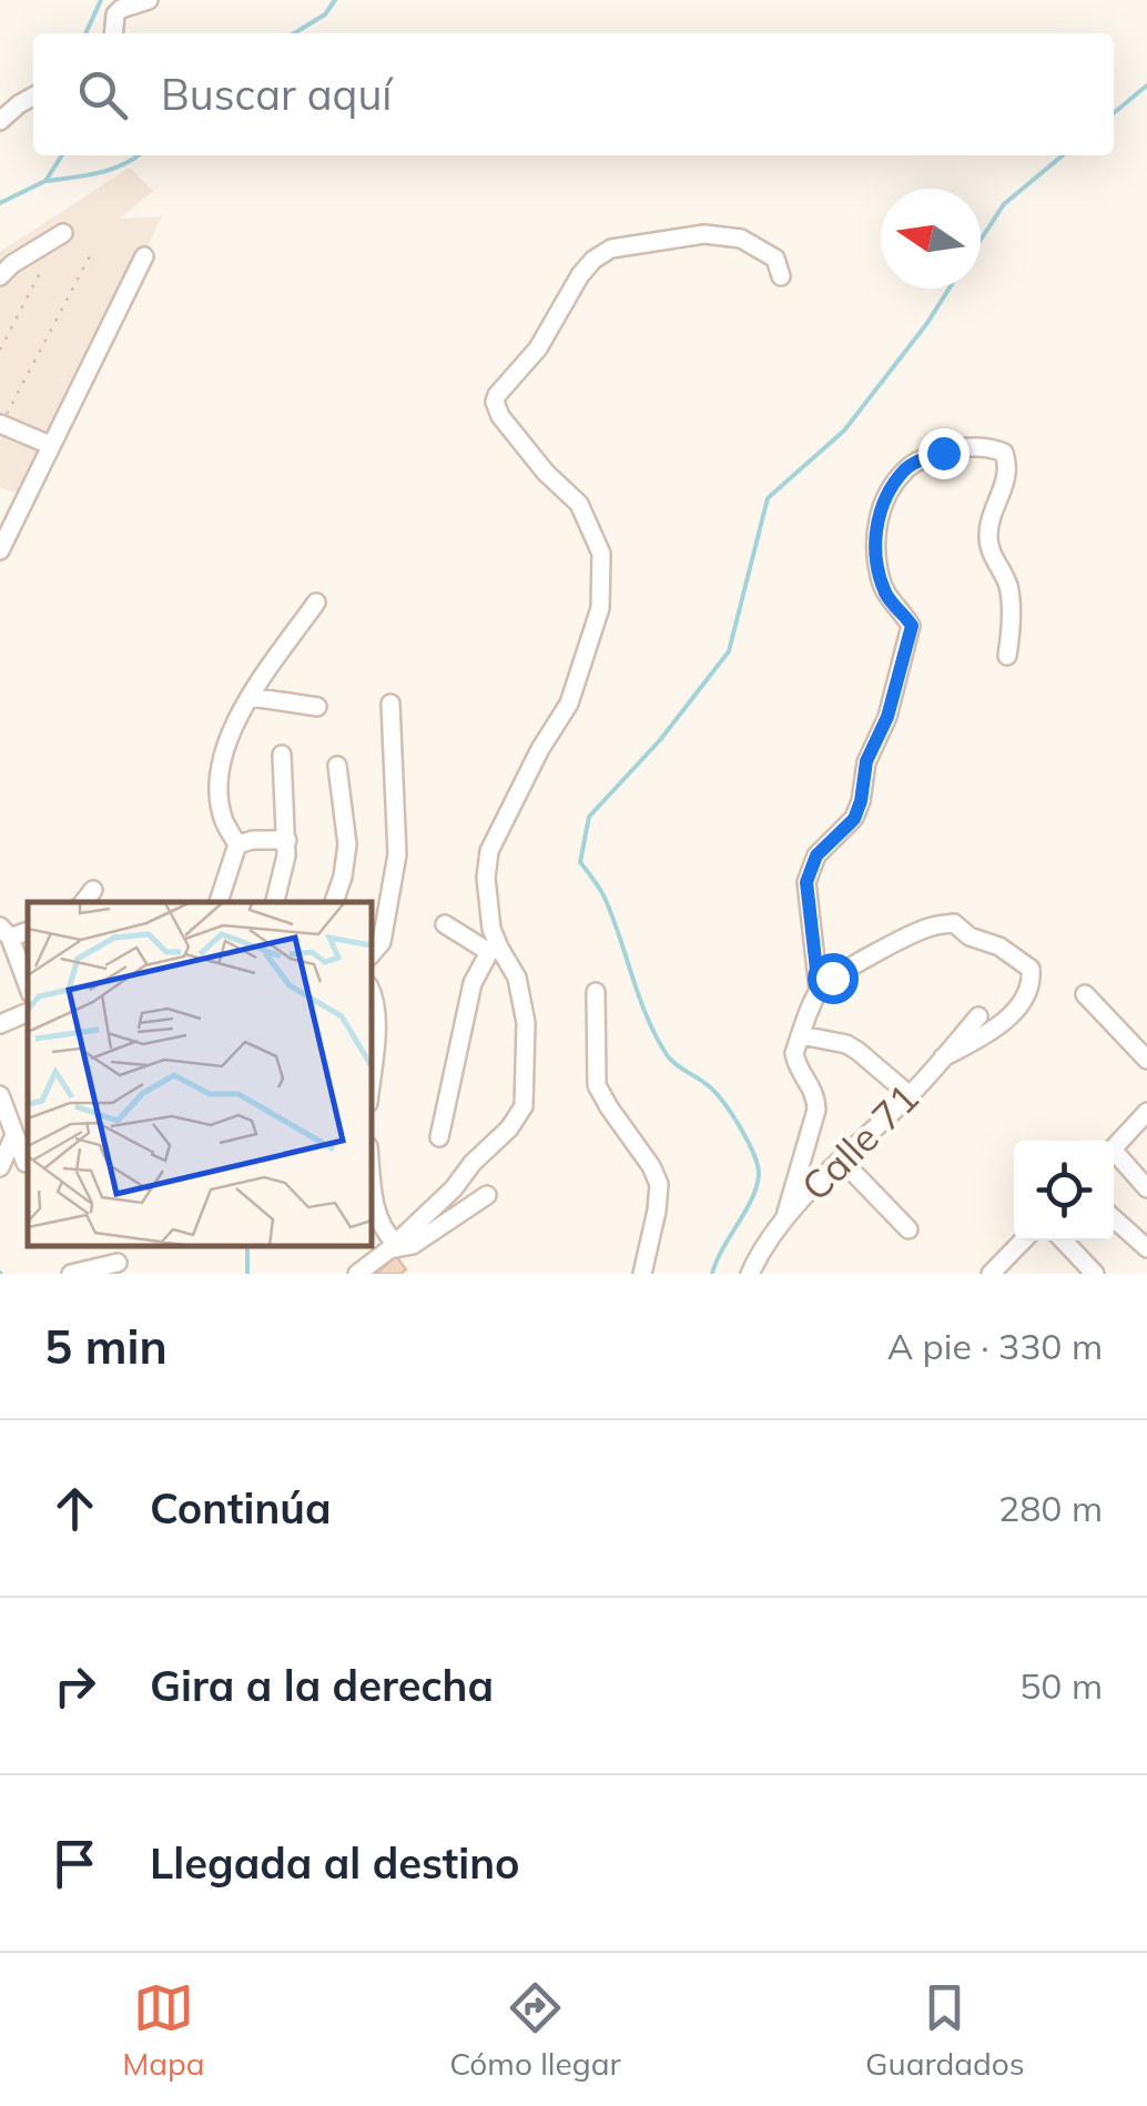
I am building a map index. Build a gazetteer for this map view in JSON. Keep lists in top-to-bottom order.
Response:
{
  "streets": {
    "street": ["Calle 71"]
  },
  "north": "left",
  "page": {
    "search": "Buscar aquí",
    "heading": ["5 min", "A pie · 330 m"],
    "list": [
      ["Continúa", "280 m"],
      ["Gira a la derecha", "50 m"],
      "Llegada al destino"
    ],
    "nav": ["Mapa", "Cómo llegar", "Guardados"]
  }
}
